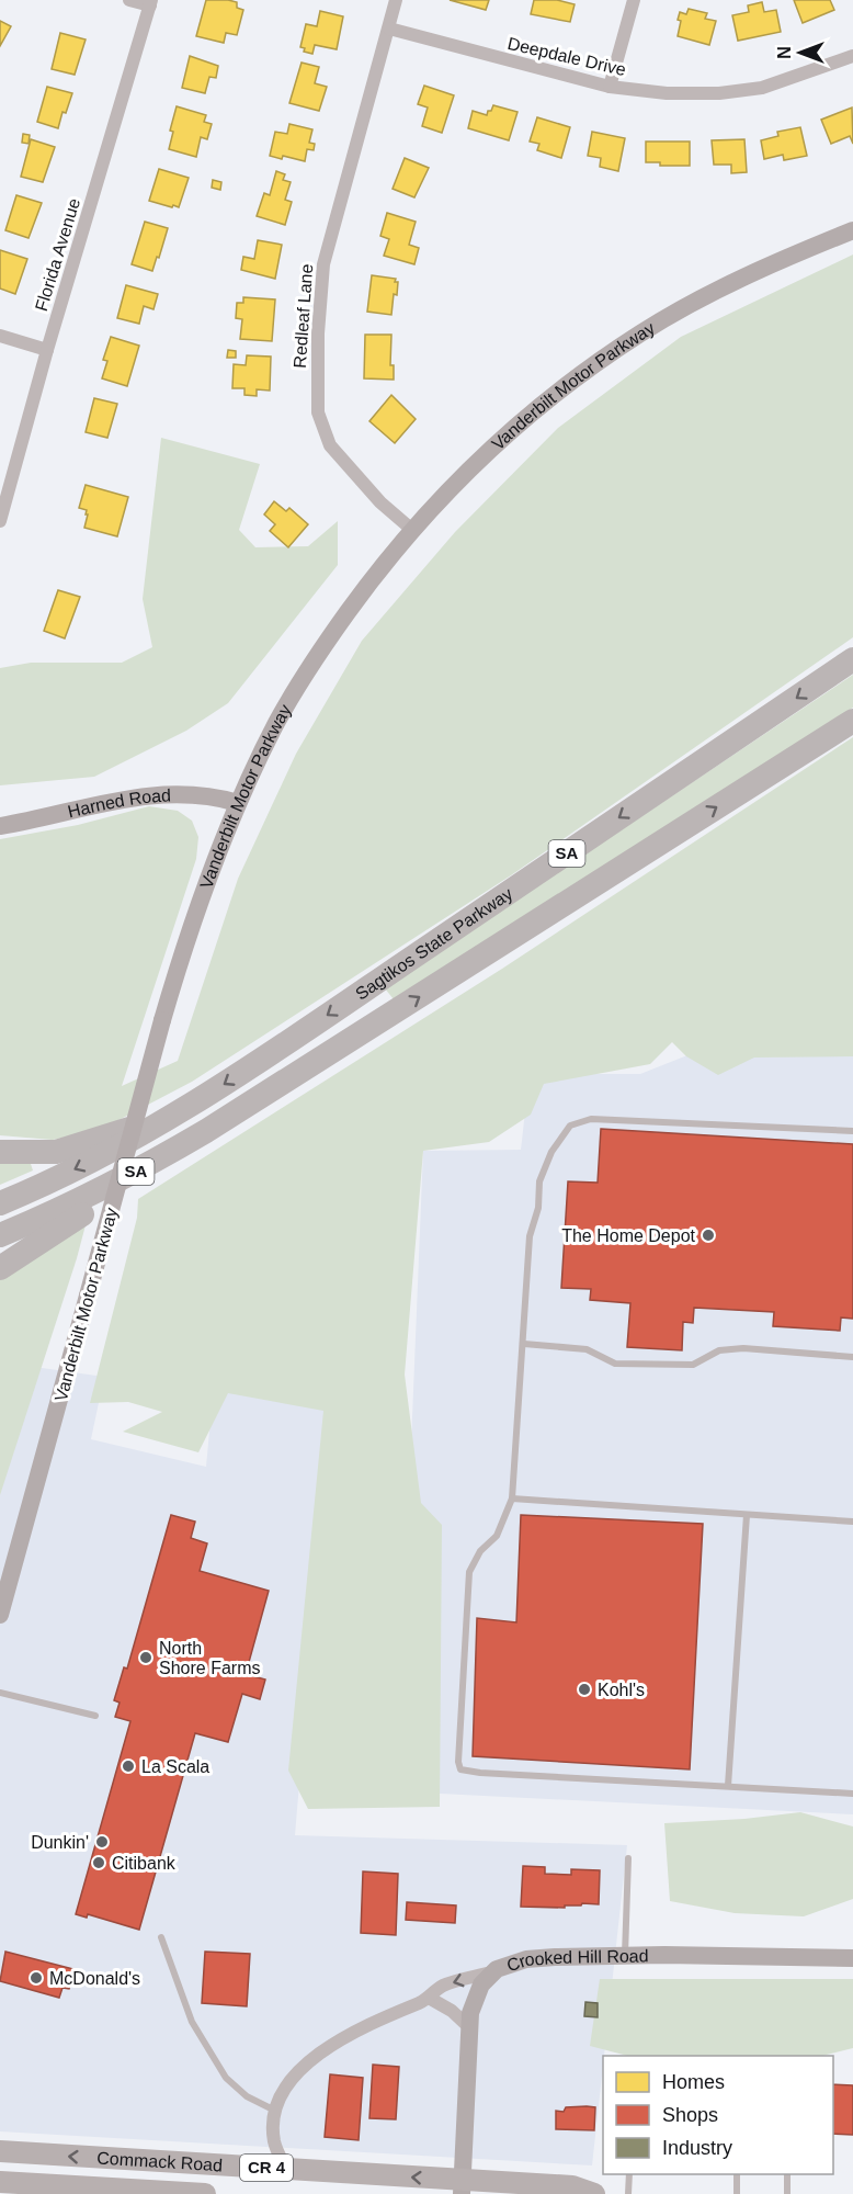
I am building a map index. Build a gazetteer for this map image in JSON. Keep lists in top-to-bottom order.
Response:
{
  "streets": {
    "highway": ["SA", "Sagtikos State Parkway"],
    "main road": [
      "Vanderbilt Motor Parkway",
      "Harned Road",
      "Crooked Hill Road",
      "Commack Road",
      "CR 4"
    ],
    "street": ["Deepdale Drive", "Florida Avenue", "Redleaf Lane"]
  },
  "crossings": [
    ["Deepdale Drive", "Redleaf Lane"],
    ["Redleaf Lane", "Vanderbilt Motor Parkway"],
    ["Vanderbilt Motor Parkway", "Harned Road"],
    ["Crooked Hill Road", "Commack Road"]
  ],
  "places": [
    "The Home Depot",
    "North Shore Farms",
    "Kohl's",
    "La Scala",
    "Dunkin'",
    "Citibank",
    "McDonald's"
  ],
  "legend": ["Homes", "Shops", "Industry"],
  "north": "left"
}
